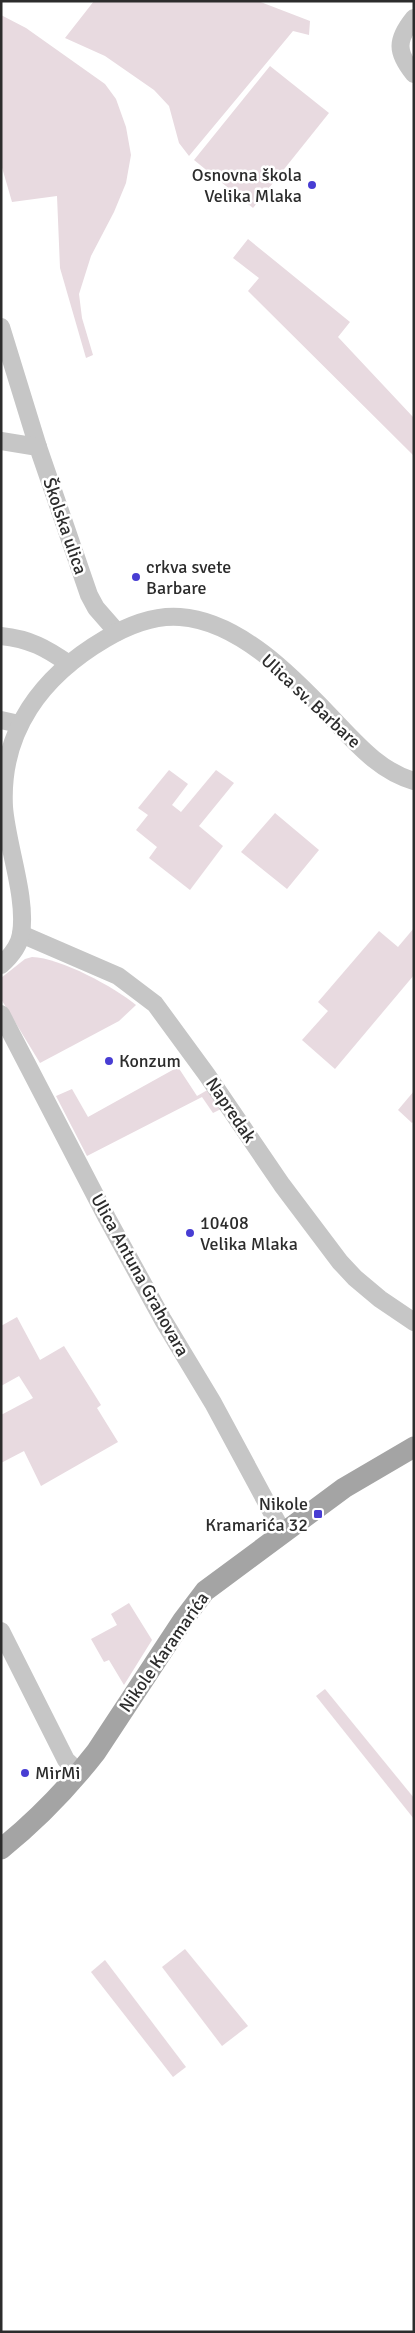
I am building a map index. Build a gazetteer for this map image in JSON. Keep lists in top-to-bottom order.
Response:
{
  "streets": {
    "main road": ["Nikole Karamarića"],
    "street": [
      "Školska ulica",
      "Ulica sv. Barbare",
      "Napredak",
      "Ulica Antuna Grahovara"
    ]
  },
  "crossings": [
    ["Školska ulica", "Ulica sv. Barbare"],
    ["Ulica sv. Barbare", "Napredak"],
    ["Ulica Antuna Grahovara", "Nikole Karamarića"]
  ],
  "places": {
    "other": [
      "Osnovna škola Velika Mlaka",
      "crkva svete Barbare",
      "Konzum",
      "10408 Velika Mlaka",
      "MirMi"
    ],
    "transit": ["Nikole Kramarića 32"]
  }
}
